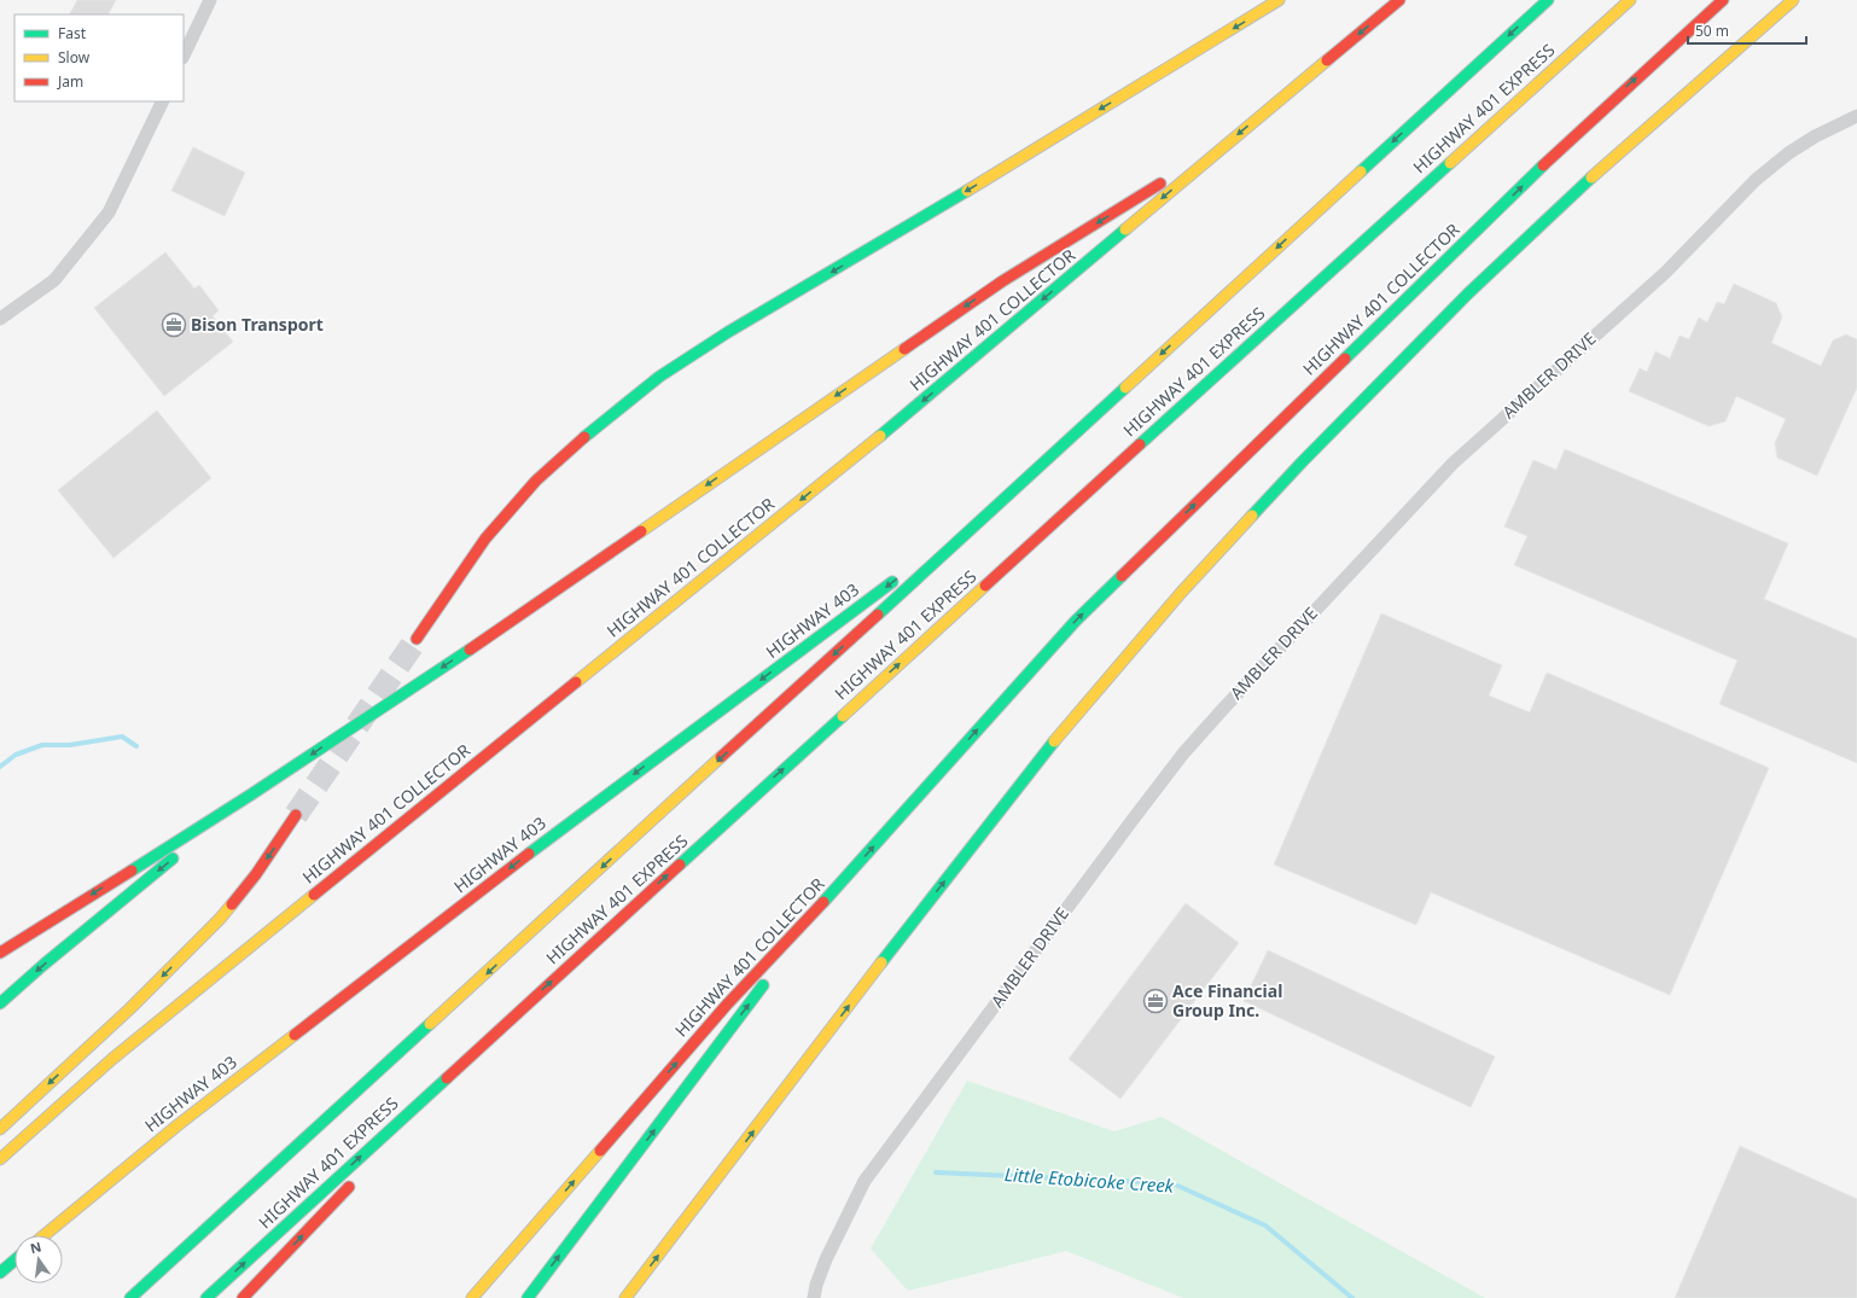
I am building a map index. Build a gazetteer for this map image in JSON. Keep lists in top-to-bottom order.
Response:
{
  "streets": {
    "highway": ["HIGHWAY 401 EXPRESS", "HIGHWAY 401 COLLECTOR", "HIGHWAY 403"],
    "street": ["AMBLER DRIVE"]
  },
  "crossings": [
    ["HIGHWAY 401 EXPRESS", "HIGHWAY 403"]
  ],
  "one_way": ["HIGHWAY 403"],
  "water": ["Little Etobicoke Creek"],
  "places": {
    "office": ["Bison Transport", "Ace Financial Group Inc."]
  },
  "legend": ["Fast", "Slow", "Jam"],
  "scale_bar": "50 m",
  "north": "top"
}
